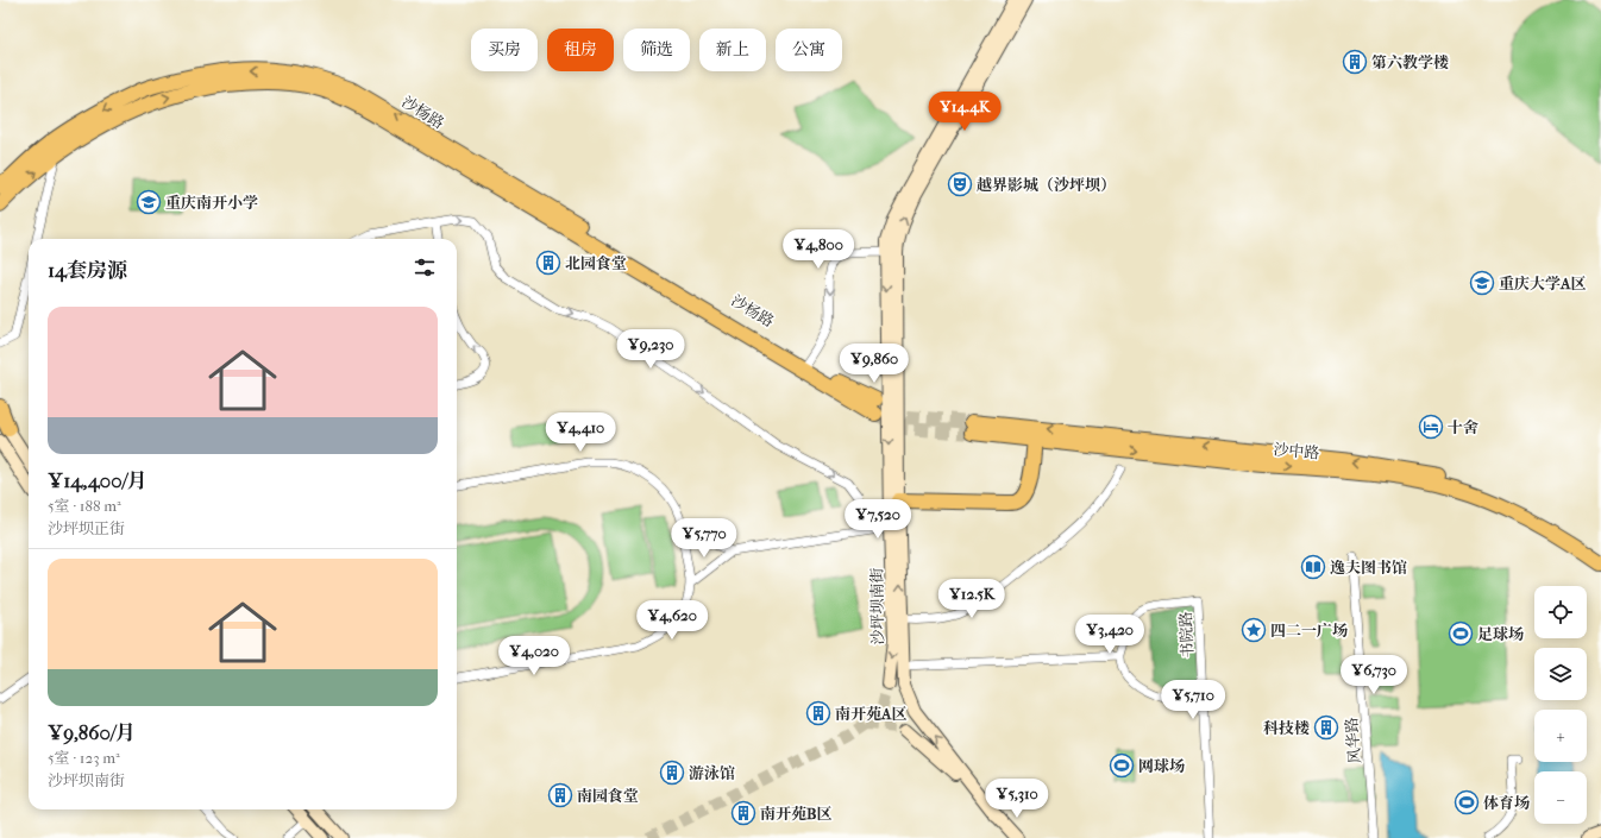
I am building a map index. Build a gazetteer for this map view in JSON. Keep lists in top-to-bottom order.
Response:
{
  "streets": {
    "main road": ["沙杨路", "沙中路", "沙坪坝南街"],
    "street": ["书院路", "风华路"]
  },
  "places": {
    "building": [
      "第六教学楼",
      "北园食堂",
      "南开苑A区",
      "科技楼",
      "游泳馆",
      "南园食堂",
      "南开苑B区"
    ],
    "theatre": ["越界影城（沙坪坝）"],
    "school or university": ["重庆南开小学", "重庆大学A区"],
    "hotel": ["十舍"],
    "library": ["逸夫图书馆"],
    "place": ["四二一广场"],
    "sports": ["足球场", "网球场", "体育场"]
  },
  "page": {
    "chip": [
      "买房",
      "租房",
      "筛选",
      "新上",
      "公寓"
    ],
    "price": [
      "¥14.4K",
      "¥4,800",
      "¥9,230",
      "¥9,860",
      "¥4,410",
      "¥7,520",
      "¥5,770",
      "¥12.5K",
      "¥4,620",
      "¥3,420",
      "¥4,020",
      "¥6,730",
      "¥5,710",
      "¥5,310"
    ],
    "heading": "14套房源",
    "list": [
      {
        "name": "¥14,400/月",
        "note": "5室 · 188 m² · 沙坪坝正街"
      },
      {
        "name": "¥9,860/月",
        "note": "5室 · 123 m² · 沙坪坝南街"
      }
    ],
    "map_buttons": ["+", "−"]
  }
}
